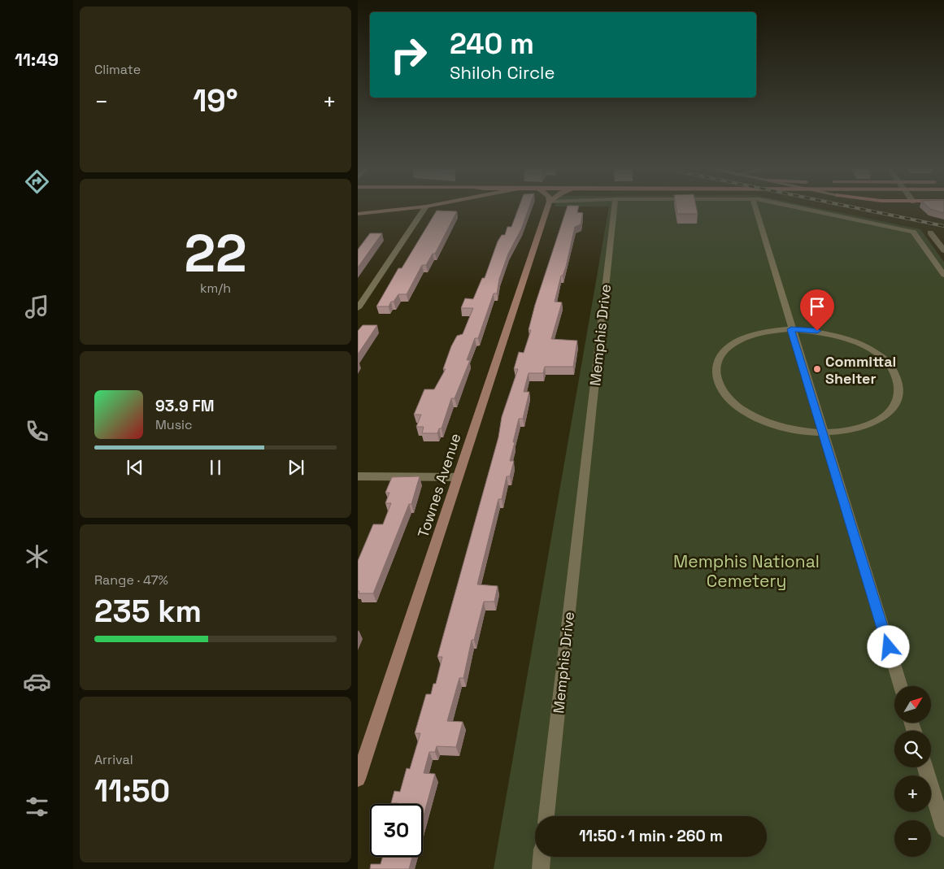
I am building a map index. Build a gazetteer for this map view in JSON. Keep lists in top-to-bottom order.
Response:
{
  "streets": {
    "street": ["Memphis Drive", "Townes Avenue"]
  },
  "parks": ["Memphis National Cemetery"],
  "places": ["Committal Shelter"],
  "north": "top right",
  "page": {
    "tabs": "11:49",
    "tile": [
      "Climate",
      ["22", "km/h"],
      ["Range · 47%", "235 km"],
      ["Arrival", "11:50"]
    ],
    "turn": ["240 m", "Shiloh Circle"],
    "heat": ["−", "19°", "+"],
    "song": ["93.9 FM", "Music"],
    "map_buttons": ["+", "−"],
    "limit": "30",
    "trip": "11:50 · 1 min · 260 m"
  }
}
